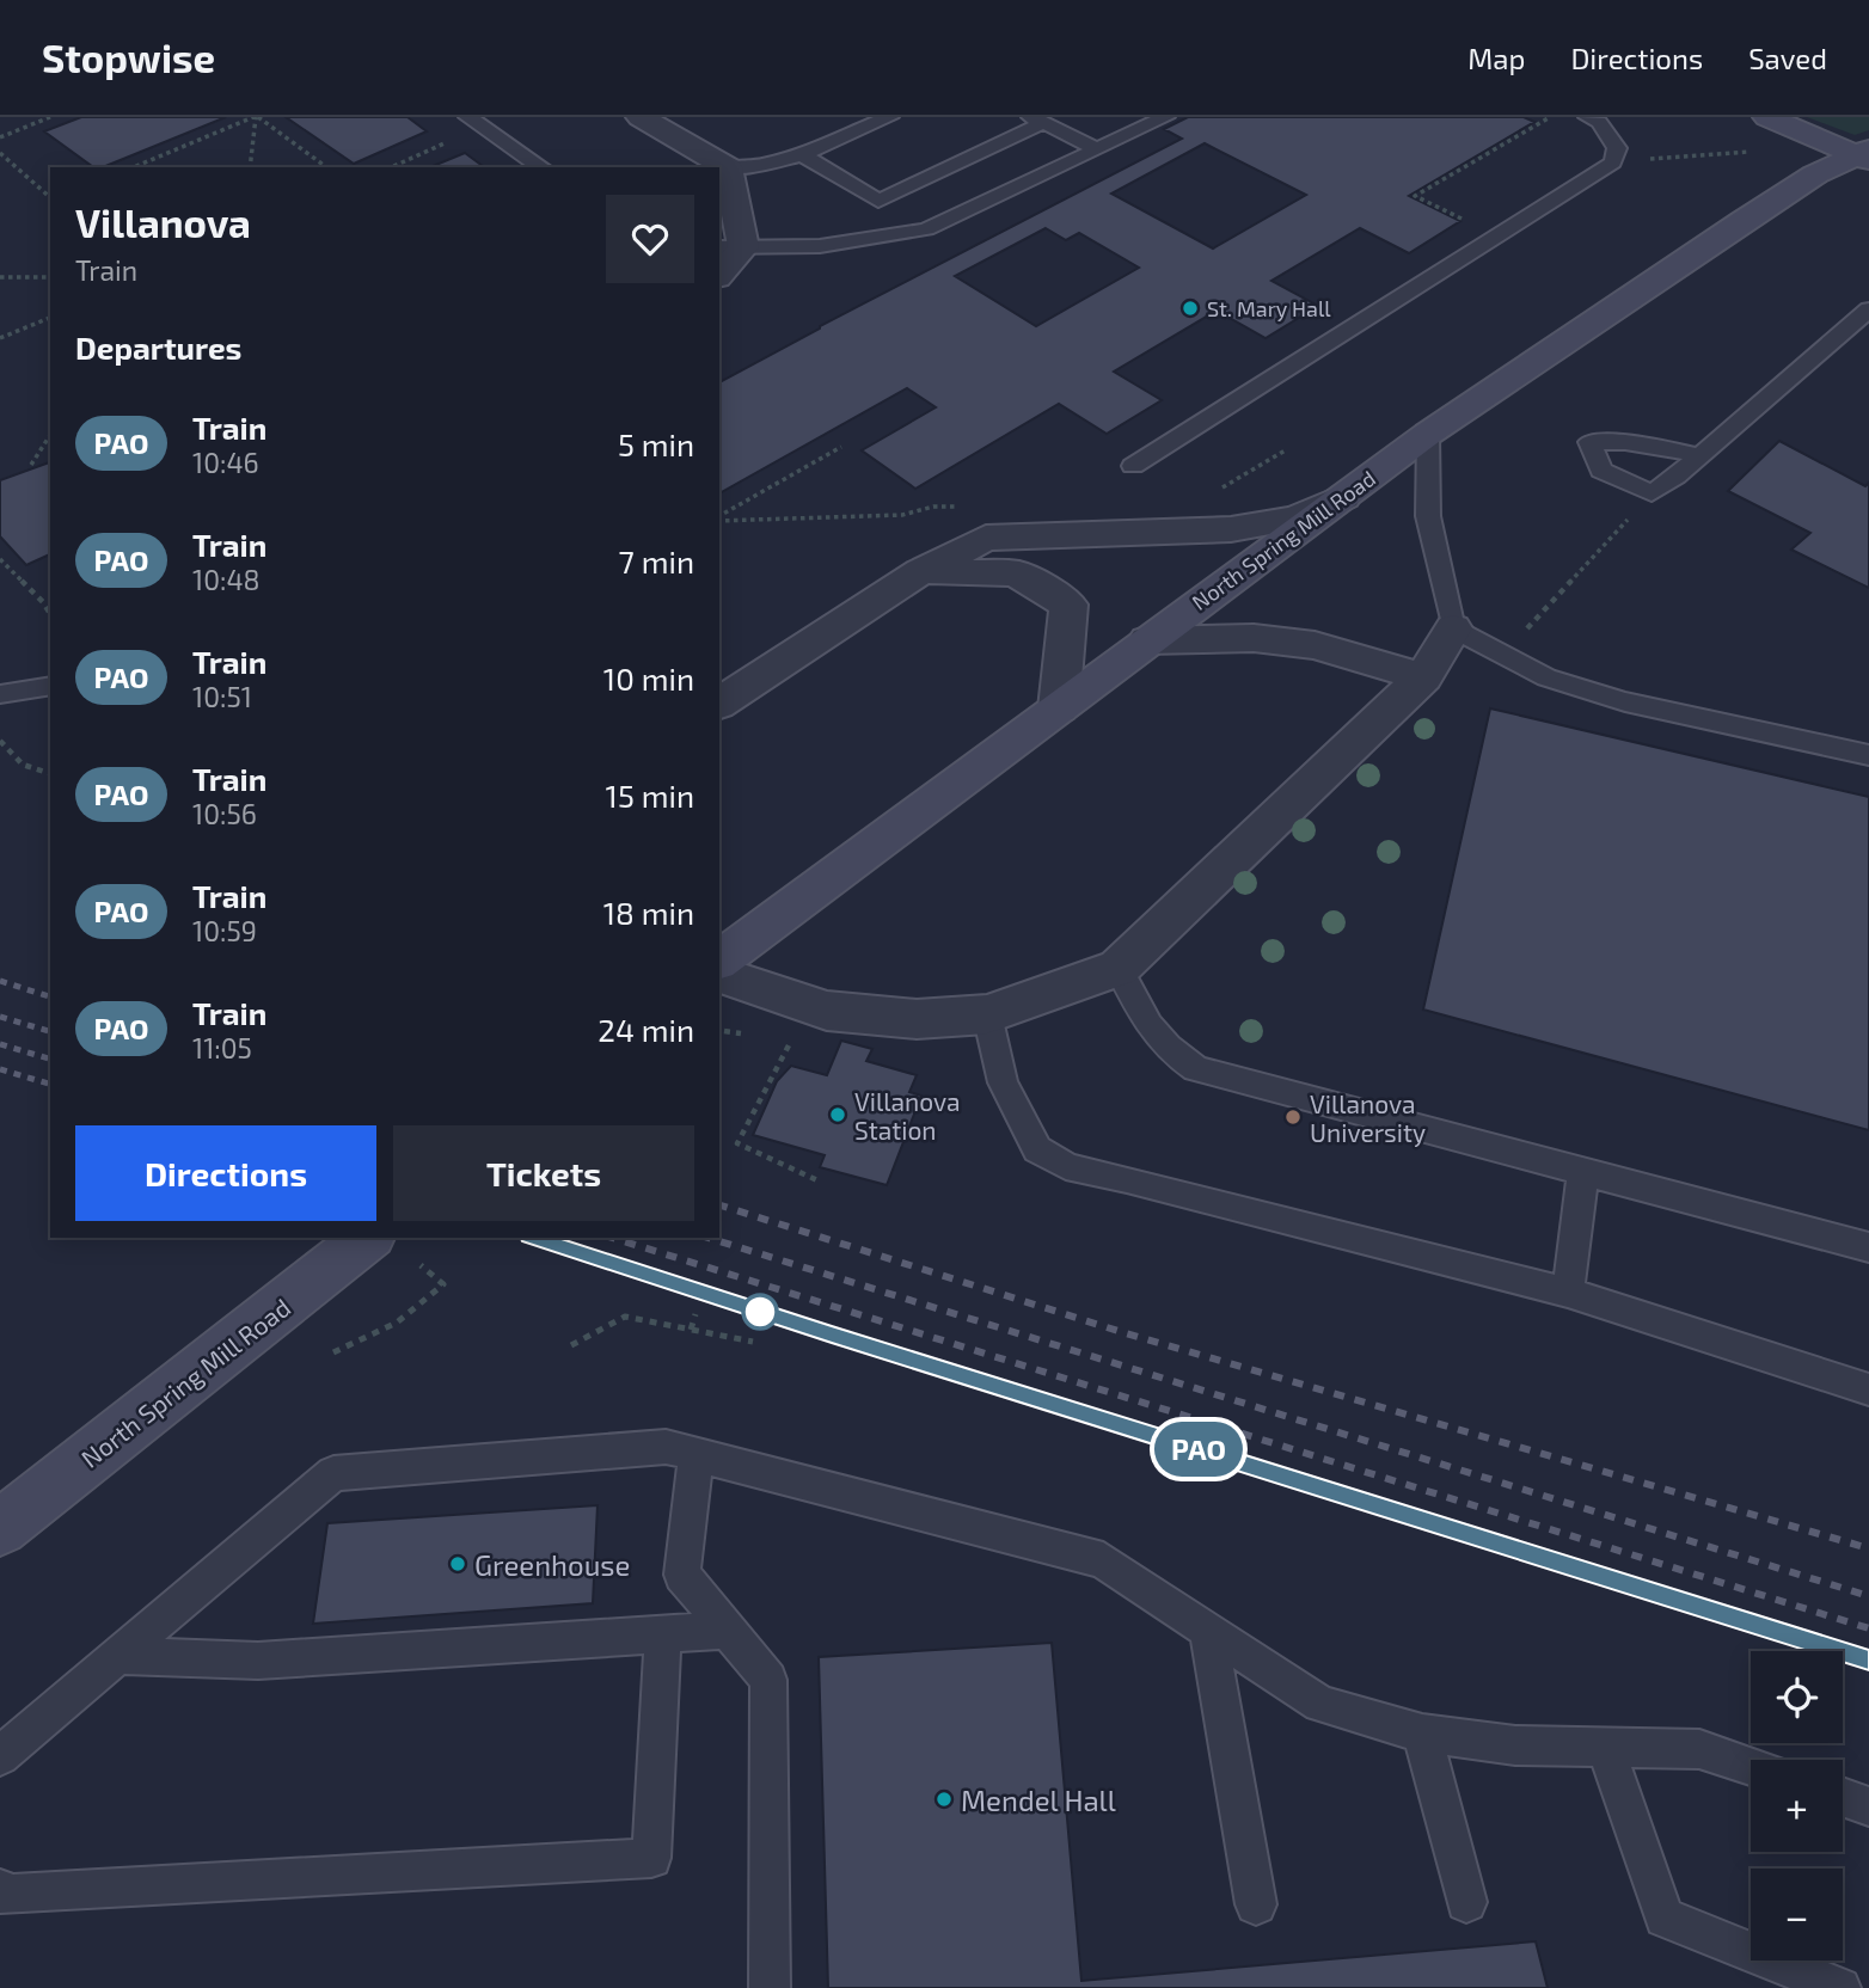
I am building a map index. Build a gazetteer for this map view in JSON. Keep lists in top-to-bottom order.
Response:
{
  "streets": {
    "main road": ["North Spring Mill Road"]
  },
  "places": [
    "St. Mary Hall",
    "Villanova Station",
    "Villanova University",
    "Greenhouse",
    "Mendel Hall"
  ],
  "page": {
    "header": "Stopwise",
    "nav": ["Map", "Directions", "Saved"],
    "on_map": "PAO",
    "heading": [
      ["Villanova", "Train"],
      "Departures"
    ],
    "list": [
      {
        "mark": "PAO",
        "name": "Train",
        "note": "10:46",
        "value": "5 min"
      },
      {
        "mark": "PAO",
        "name": "Train",
        "note": "10:48",
        "value": "7 min"
      },
      {
        "mark": "PAO",
        "name": "Train",
        "note": "10:51",
        "value": "10 min"
      },
      {
        "mark": "PAO",
        "name": "Train",
        "note": "10:56",
        "value": "15 min"
      },
      {
        "mark": "PAO",
        "name": "Train",
        "note": "10:59",
        "value": "18 min"
      },
      {
        "mark": "PAO",
        "name": "Train",
        "note": "11:05",
        "value": "24 min"
      }
    ],
    "buttons": ["Directions", "Tickets"],
    "map_buttons": ["+", "−"]
  }
}
